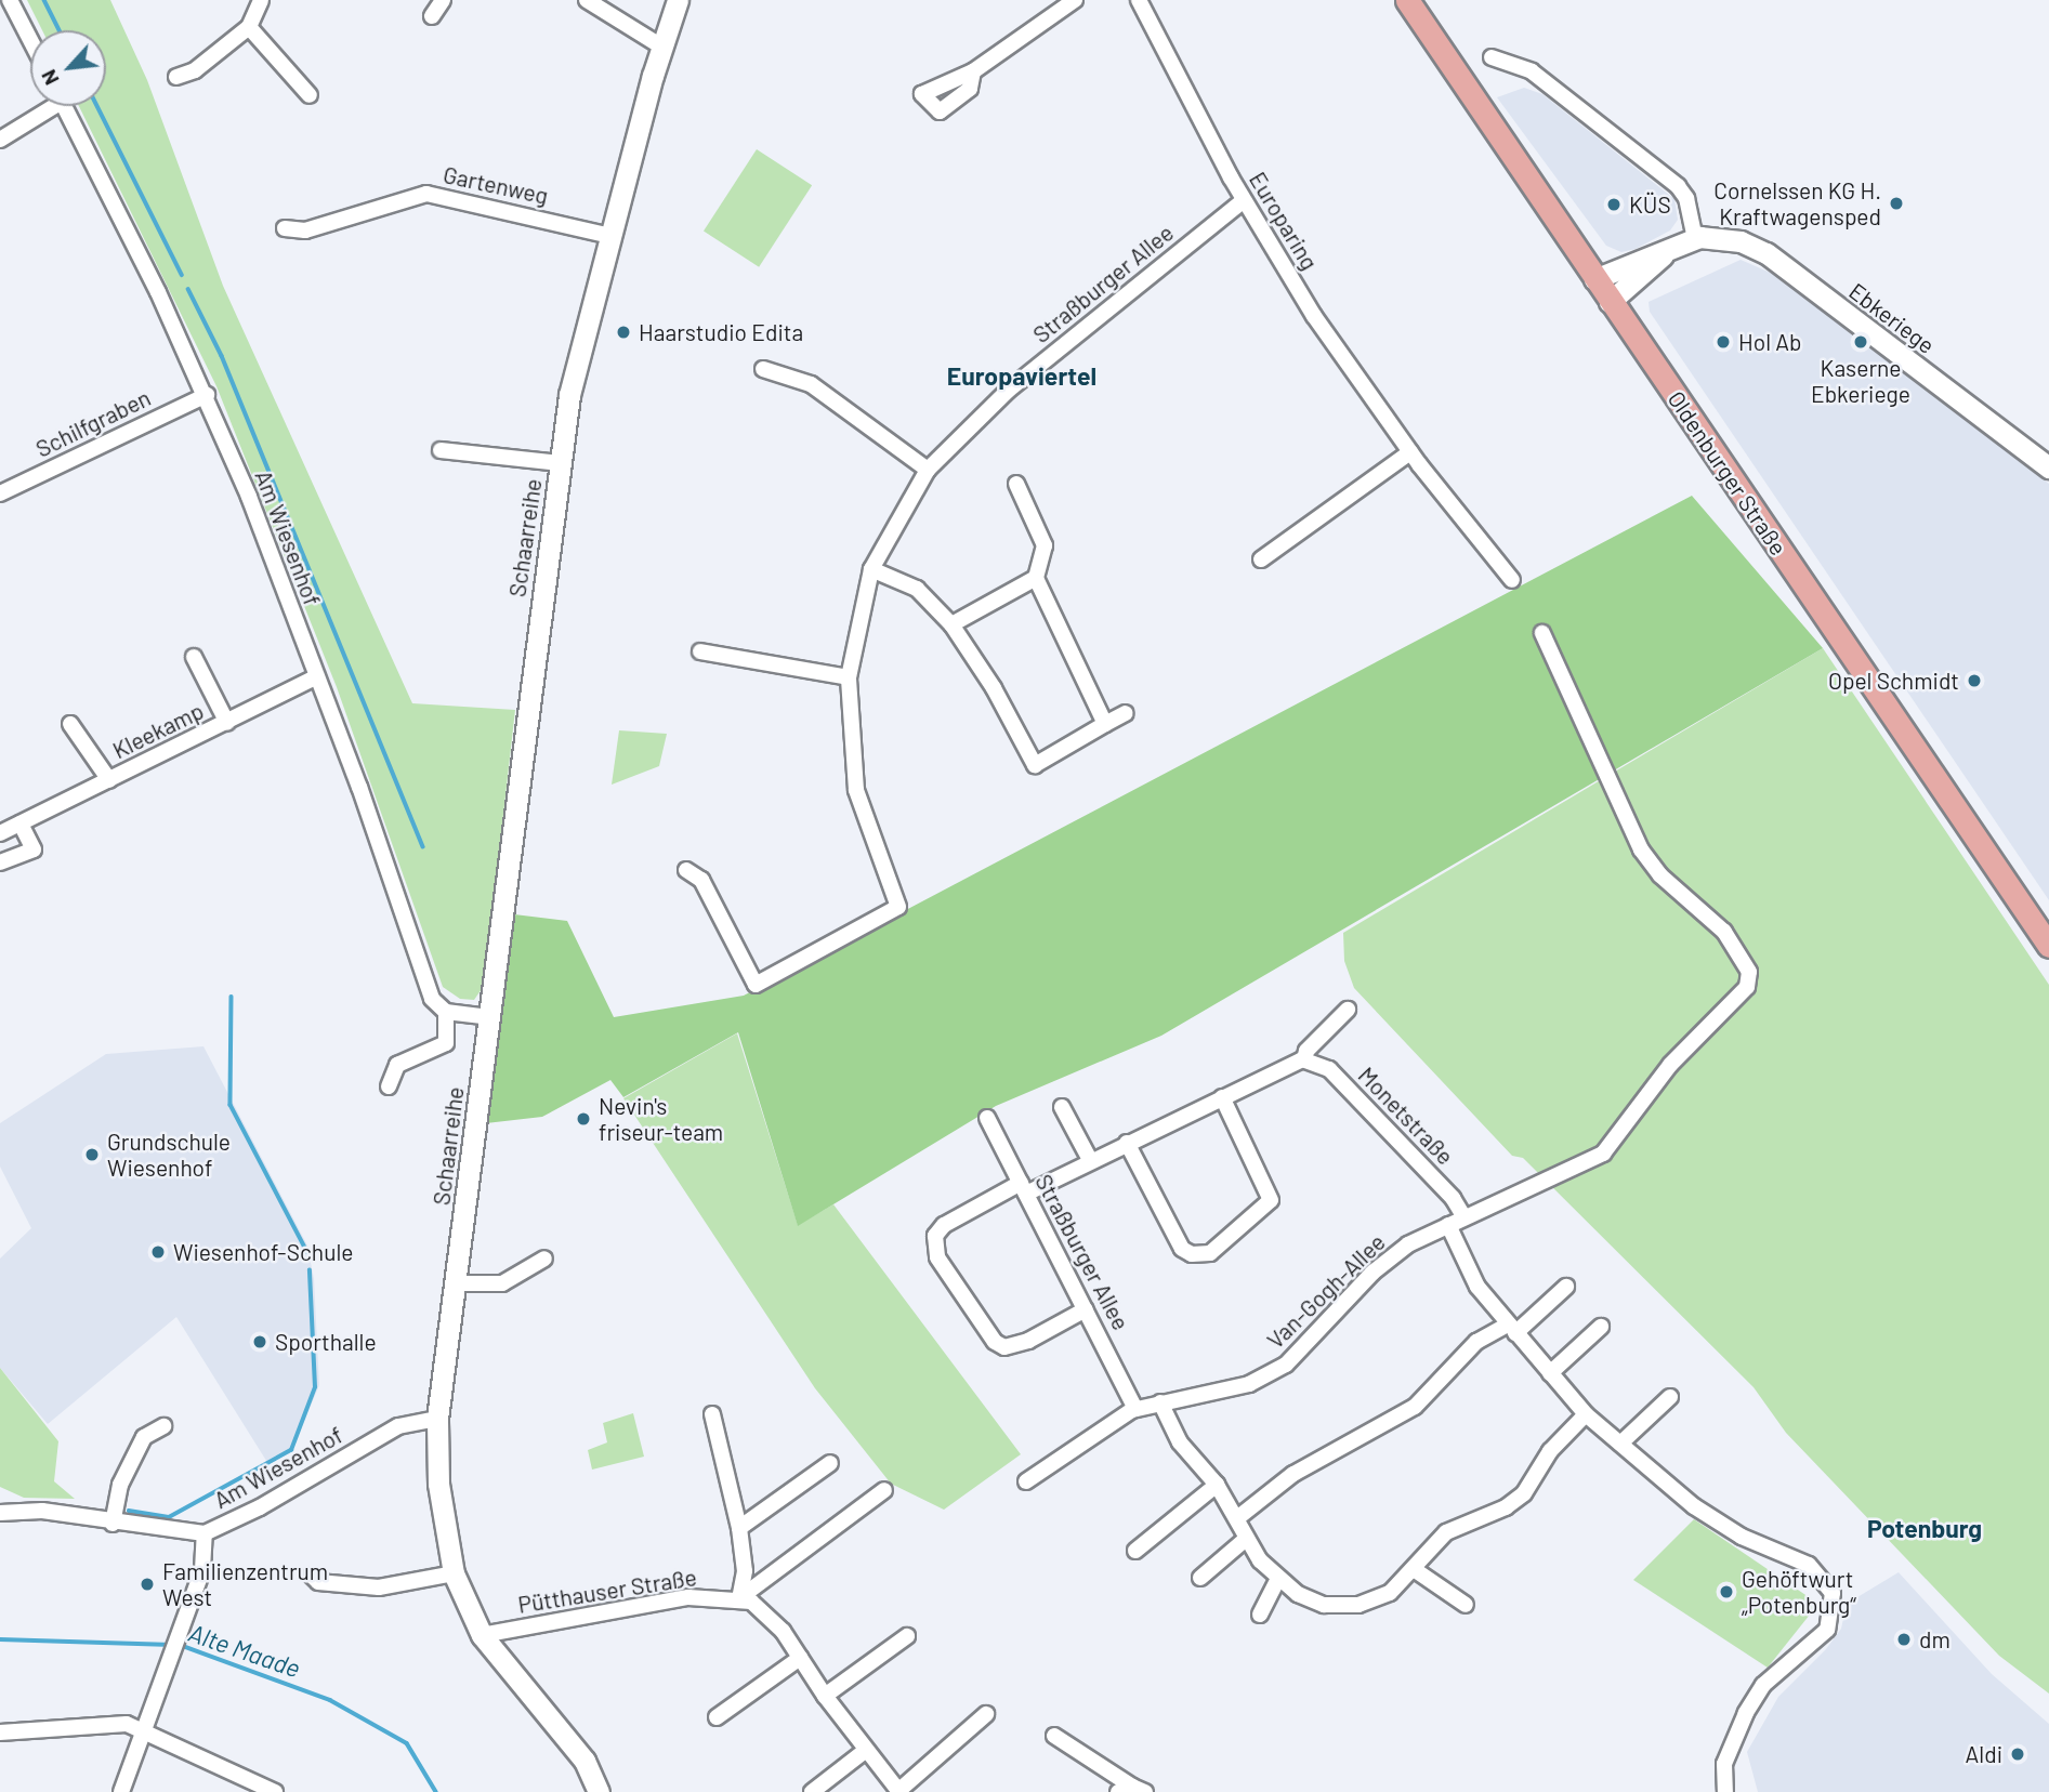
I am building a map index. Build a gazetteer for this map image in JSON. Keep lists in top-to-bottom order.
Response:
{
  "streets": {
    "main road": ["Ebkeriege", "Oldenburger Straße", "Schaarreihe"],
    "street": [
      "Gartenweg",
      "Europaring",
      "Straßburger Allee",
      "Schilfgraben",
      "Am Wiesenhof",
      "Kleekamp",
      "Monetstraße",
      "Van-Gogh-Allee",
      "Pütthauser Straße"
    ]
  },
  "crossings": [
    ["Gartenweg", "Schaarreihe"],
    ["Europaring", "Straßburger Allee"],
    ["Straßburger Allee", "Van-Gogh-Allee"],
    ["Ebkeriege", "Oldenburger Straße"],
    ["Schilfgraben", "Am Wiesenhof"],
    ["Am Wiesenhof", "Schaarreihe"],
    ["Am Wiesenhof", "Kleekamp"],
    ["Schaarreihe", "Pütthauser Straße"],
    ["Monetstraße", "Van-Gogh-Allee"]
  ],
  "districts": ["Europaviertel", "Potenburg"],
  "water": ["Alte Maade"],
  "places": [
    "Cornelssen KG H. Kraftwagensped",
    "KÜS",
    "Haarstudio Edita",
    "Hol Ab",
    "Kaserne Ebkeriege",
    "Opel Schmidt",
    "Nevin's friseur-team",
    "Grundschule Wiesenhof",
    "Wiesenhof-Schule",
    "Sporthalle",
    "Familienzentrum West",
    "Gehöftwurt „Potenburg“",
    "dm",
    "Aldi"
  ],
  "north": "bottom left"
}
